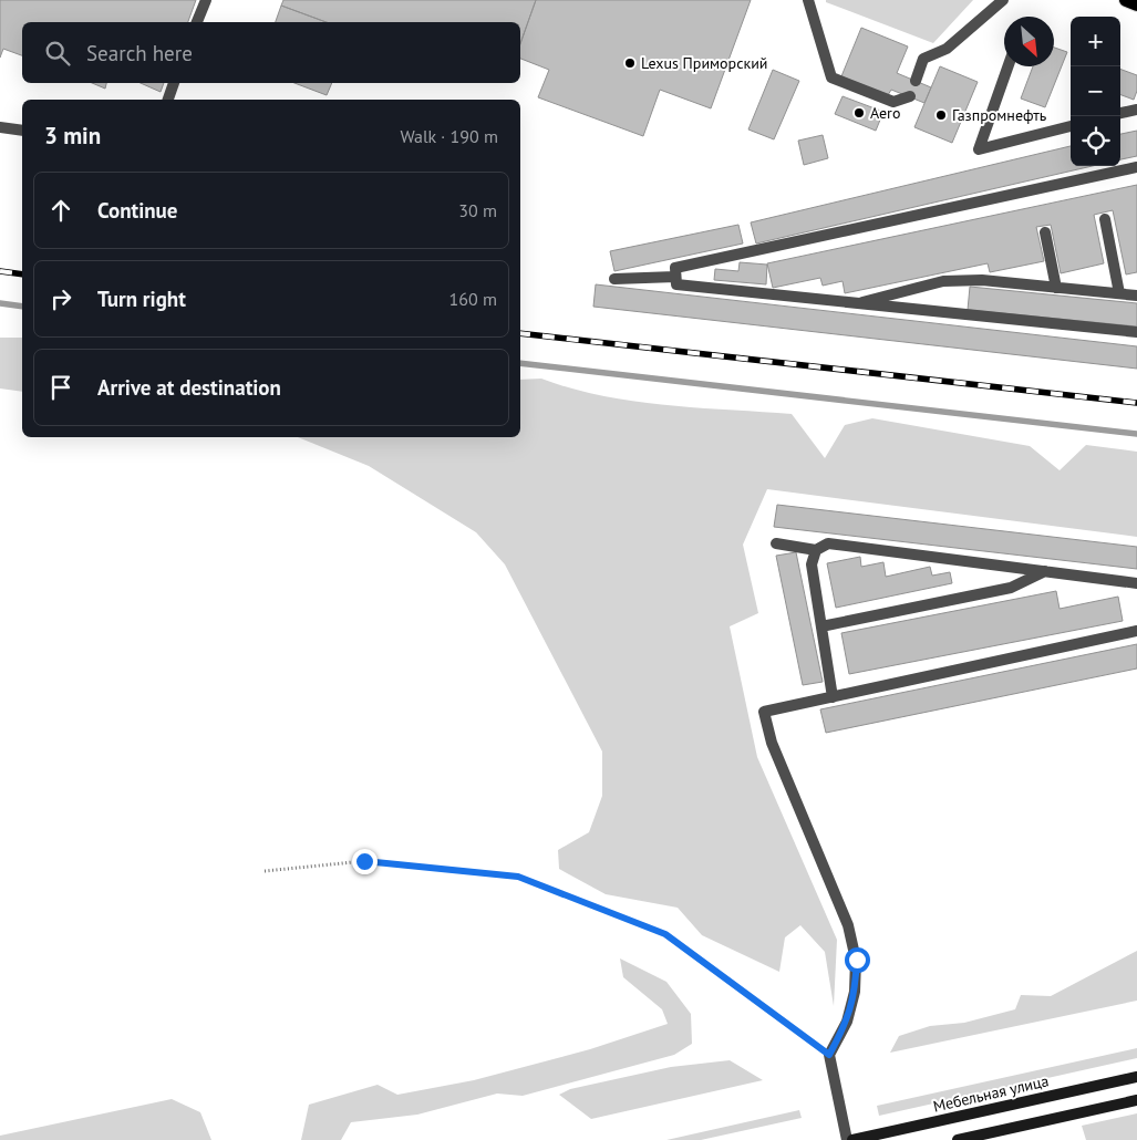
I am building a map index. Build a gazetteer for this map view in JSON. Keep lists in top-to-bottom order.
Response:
{
  "streets": {
    "street": ["Мебельная улица"]
  },
  "places": ["Lexus Приморский", "Aero", "Газпромнефть"],
  "north": "bottom right",
  "page": {
    "map_buttons": ["+", "−"],
    "search": "Search here",
    "heading": ["3 min", "Walk · 190 m"],
    "list": [
      ["Continue", "30 m"],
      ["Turn right", "160 m"],
      "Arrive at destination"
    ]
  }
}
